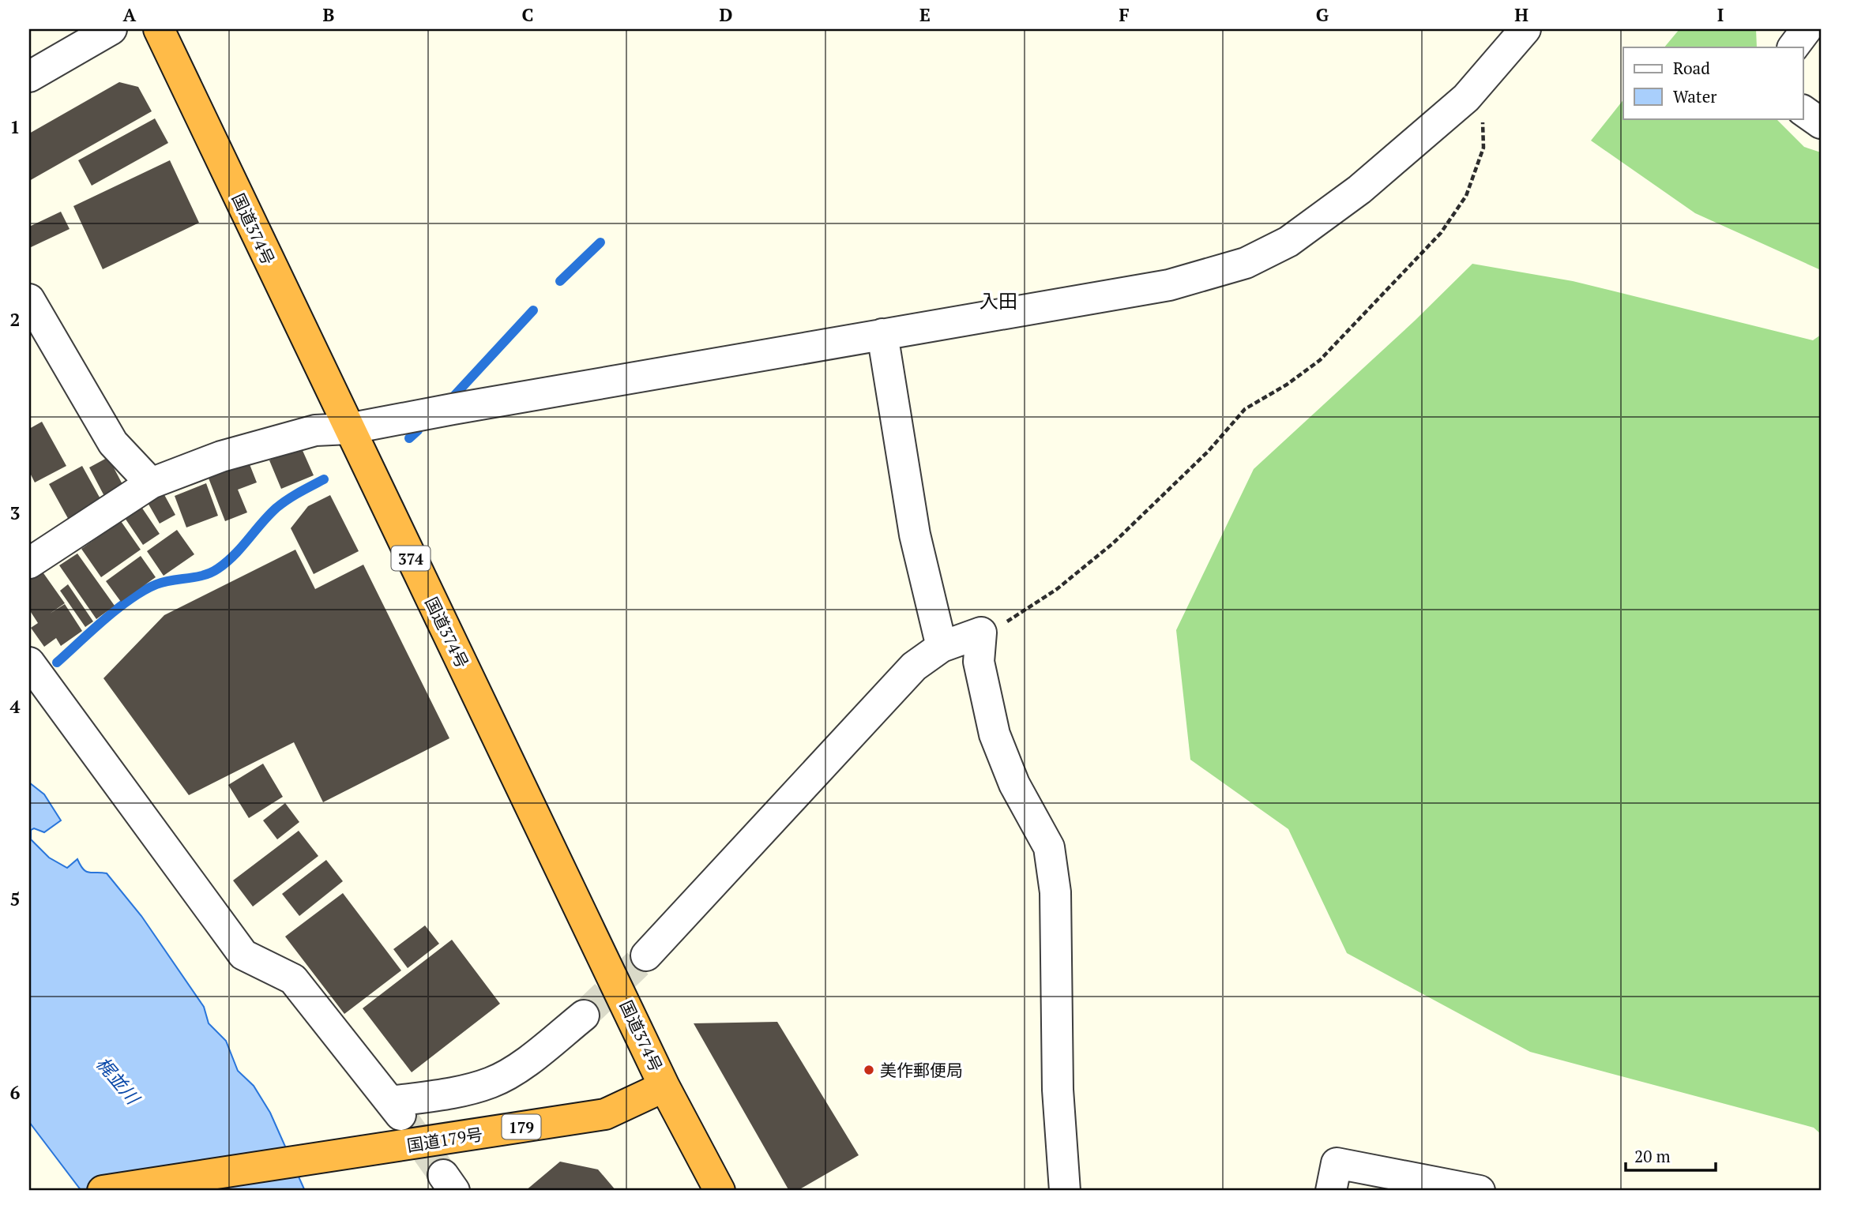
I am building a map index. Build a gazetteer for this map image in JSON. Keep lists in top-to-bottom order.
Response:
{
  "streets": {
    "highway": [
      "国道374号",
      "374",
      "179",
      "国道179号"
    ]
  },
  "crossings": [
    ["国道374号", "国道179号"]
  ],
  "districts": ["入田"],
  "water": ["梶並川"],
  "places": ["美作郵便局"],
  "legend": ["Road", "Water"],
  "scale_bar": "20 m",
  "grid": {
    "columns": [
      "A",
      "B",
      "C",
      "D",
      "E",
      "F",
      "G",
      "H",
      "I"
    ],
    "rows": [
      "1",
      "2",
      "3",
      "4",
      "5",
      "6"
    ]
  }
}
